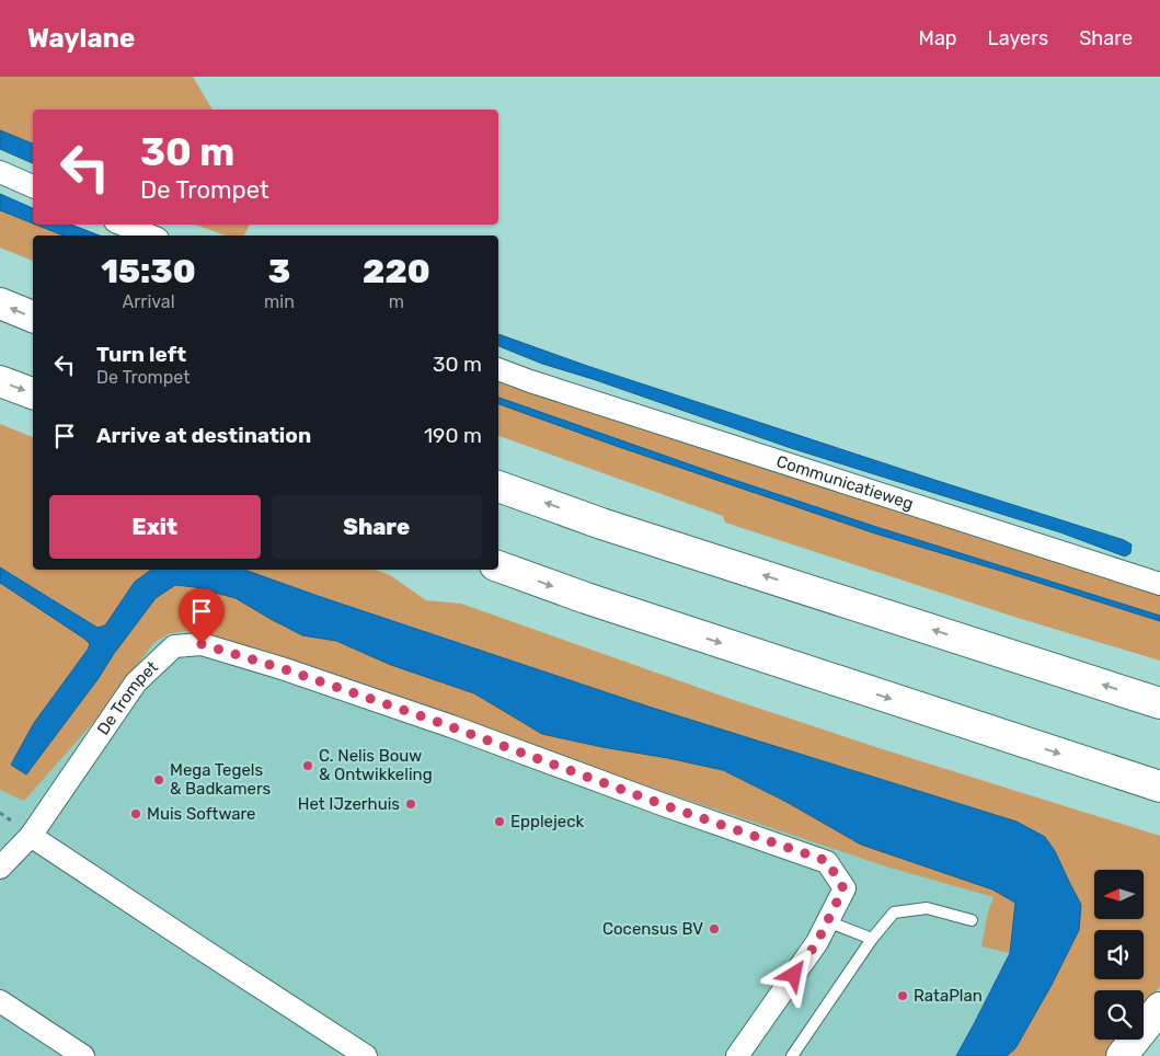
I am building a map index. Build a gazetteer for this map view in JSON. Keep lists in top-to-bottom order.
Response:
{
  "streets": {
    "street": ["Communicatieweg", "De Trompet"]
  },
  "places": [
    "C. Nelis Bouw & Ontwikkeling",
    "Mega Tegels & Badkamers",
    "Het IJzerhuis",
    "Muis Software",
    "Epplejeck",
    "Cocensus BV",
    "RataPlan"
  ],
  "north": "left",
  "page": {
    "header": "Waylane",
    "nav": ["Map", "Layers", "Share"],
    "turn": ["30 m", "De Trompet"],
    "eta": [
      "15:30",
      "Arrival",
      "3",
      "min",
      "220",
      "m"
    ],
    "list": [
      {
        "name": "Turn left",
        "note": "De Trompet",
        "value": "30 m"
      },
      {
        "name": "Arrive at destination",
        "value": "190 m"
      }
    ],
    "buttons": ["Exit", "Share"]
  }
}
